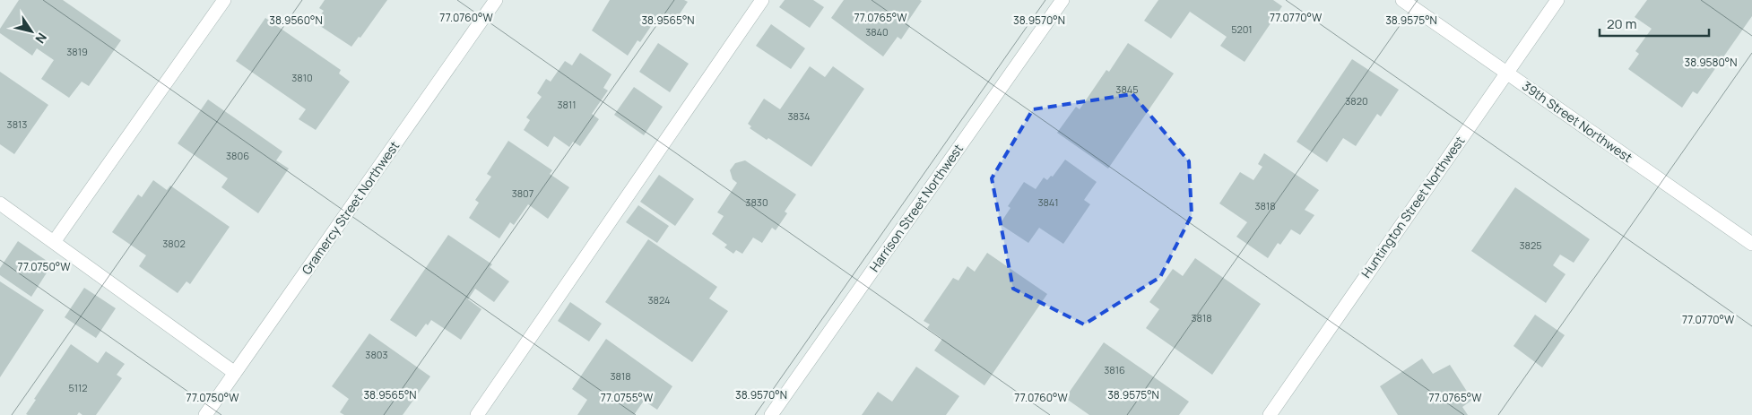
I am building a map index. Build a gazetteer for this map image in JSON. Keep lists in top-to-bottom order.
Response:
{
  "streets": {
    "street": [
      "39th Street Northwest",
      "Huntington Street Northwest",
      "Gramercy Street Northwest",
      "Harrison Street Northwest"
    ]
  },
  "crossings": [
    ["39th Street Northwest", "Huntington Street Northwest"]
  ],
  "house_numbers": [
    "5201",
    "3840",
    "3819",
    "3810",
    "3845",
    "3820",
    "3811",
    "3834",
    "3813",
    "3806",
    "3807",
    "3830",
    "3841",
    "3818",
    "3802",
    "3825",
    "3824",
    "3818",
    "3803",
    "3816",
    "3818",
    "5112"
  ],
  "scale_bar": "20 m",
  "north": "bottom right",
  "coordinates": [
    "77.0760°W",
    "77.0765°W",
    "77.0770°W",
    "38.9560°N",
    "38.9565°N",
    "38.9570°N",
    "38.9575°N",
    "38.9580°N",
    "77.0750°W",
    "77.0755°W"
  ]
}
